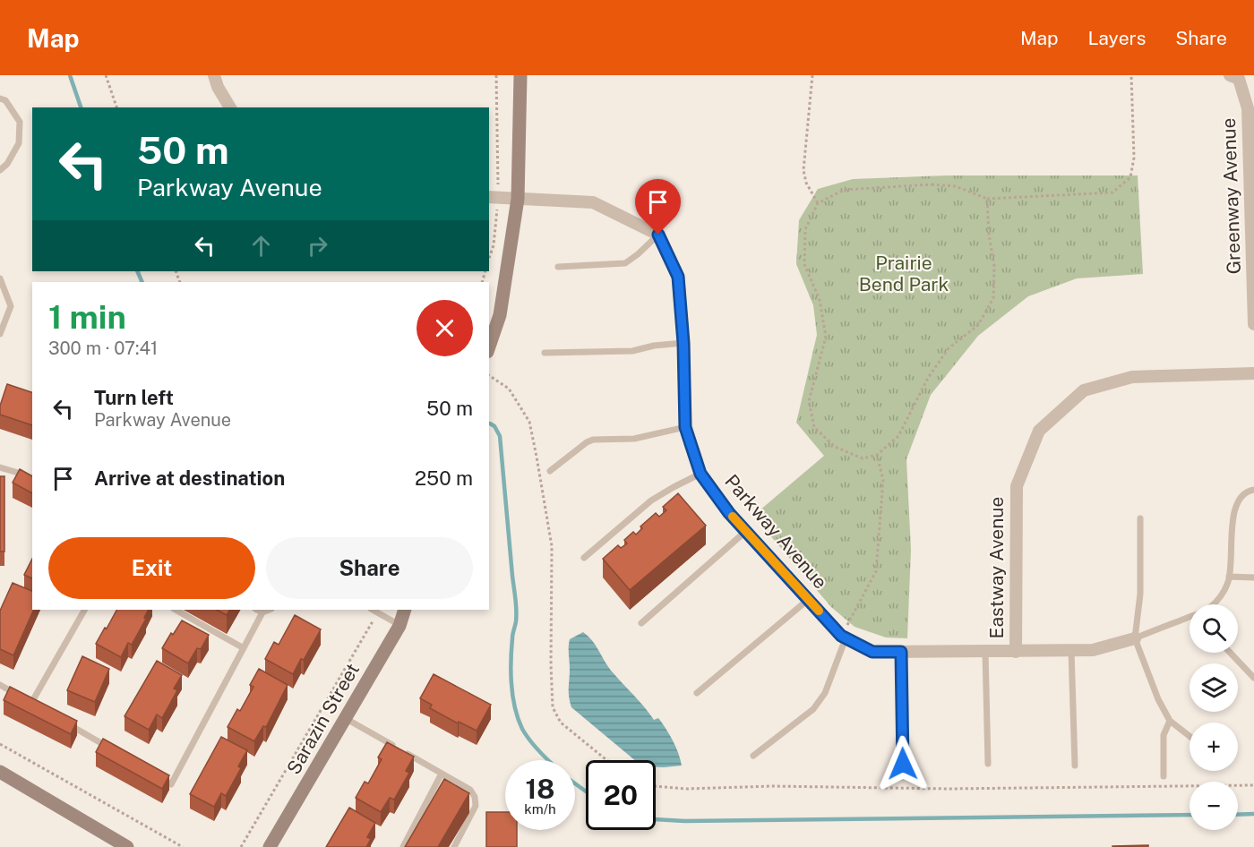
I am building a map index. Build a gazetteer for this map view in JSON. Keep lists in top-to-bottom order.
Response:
{
  "streets": {
    "street": [
      "Greenway Avenue",
      "Parkway Avenue",
      "Eastway Avenue",
      "Sarazin Street"
    ]
  },
  "crossings": [
    ["Parkway Avenue", "Eastway Avenue"]
  ],
  "parks": ["Prairie Bend Park"],
  "page": {
    "header": "Map",
    "nav": ["Map", "Layers", "Share"],
    "turn": ["50 m", "Parkway Avenue"],
    "heading": ["1 min", "300 m · 07:41"],
    "list": [
      {
        "name": "Turn left",
        "note": "Parkway Avenue",
        "value": "50 m"
      },
      {
        "name": "Arrive at destination",
        "value": "250 m"
      }
    ],
    "buttons": ["Exit", "Share"],
    "map_buttons": ["+", "−"],
    "speed": "18 km/h",
    "limit": "20"
  }
}
